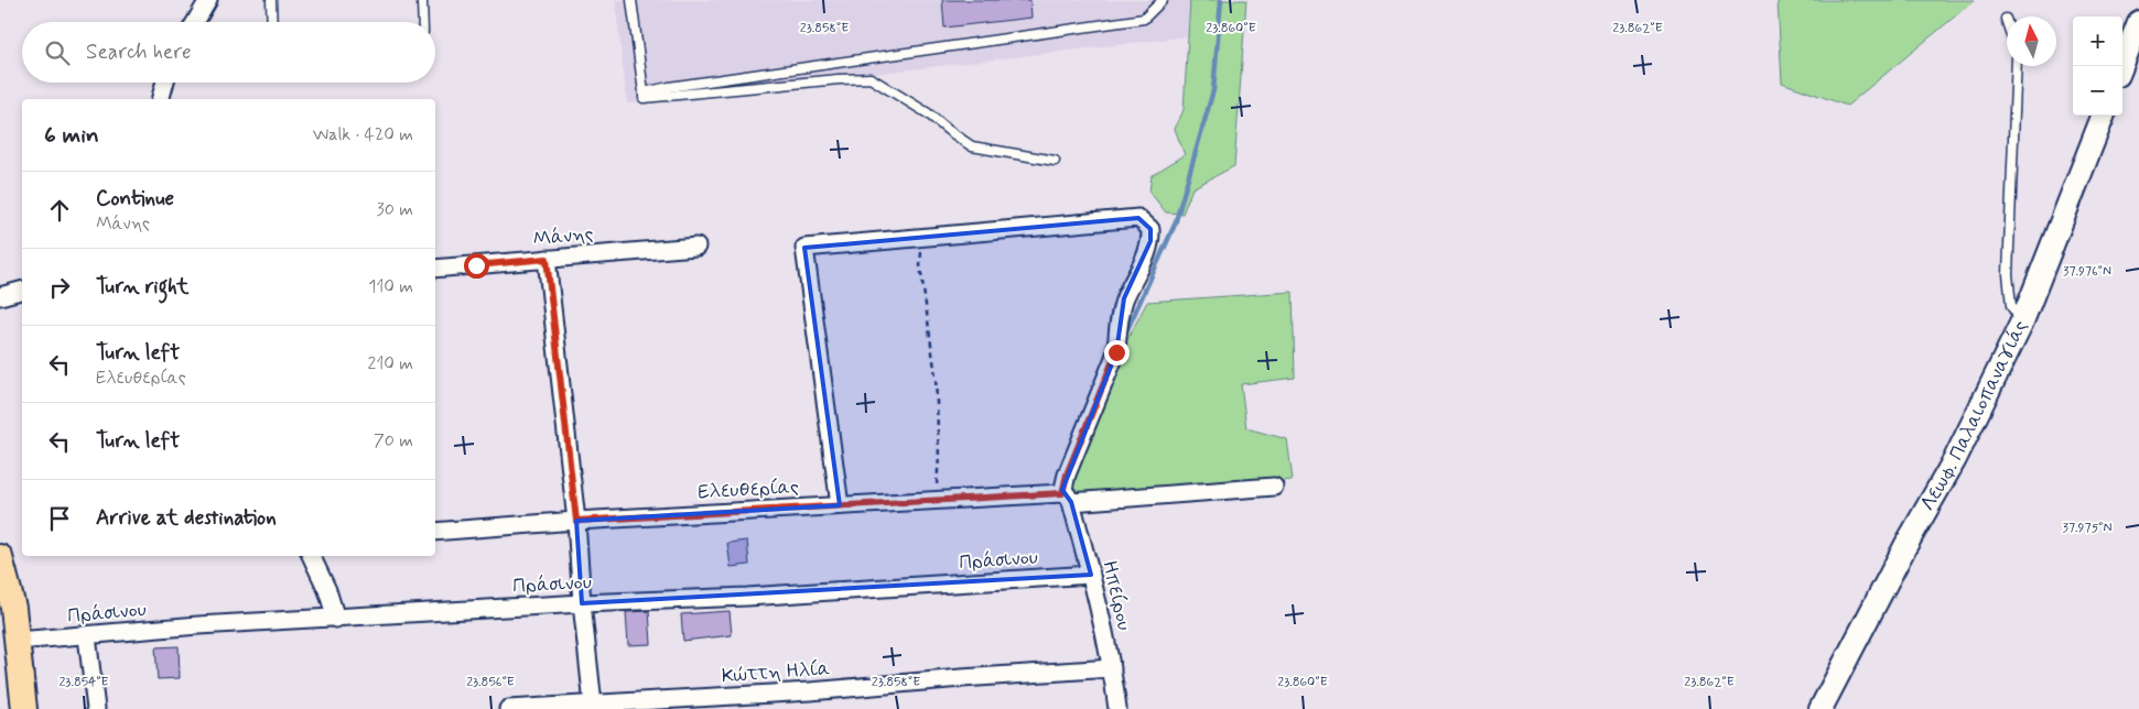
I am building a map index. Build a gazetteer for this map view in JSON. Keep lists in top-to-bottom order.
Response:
{
  "streets": {
    "street": [
      "Μάνης",
      "Λεωφ. Παλαιοπαναγιάς",
      "Ελευθερίας",
      "Πράσινου",
      "Ηπείρου",
      "Κώττη Ηλία"
    ]
  },
  "crossings": [
    ["Ελευθερίας", "Ηπείρου"],
    ["Πράσινου", "Ηπείρου"],
    ["Ηπείρου", "Κώττη Ηλία"]
  ],
  "north": "top",
  "page": {
    "map_buttons": ["+", "−"],
    "search": "Search here",
    "heading": ["6 min", "Walk · 420 m"],
    "list": [
      ["Continue", "Μάνης", "30 m"],
      ["Turn right", "110 m"],
      ["Turn left", "Ελευθερίας", "210 m"],
      ["Turn left", "70 m"],
      "Arrive at destination"
    ]
  },
  "coordinates": [
    "23.858°E",
    "23.860°E",
    "23.862°E",
    "37.976°N",
    "37.975°N",
    "23.854°E",
    "23.856°E"
  ]
}
